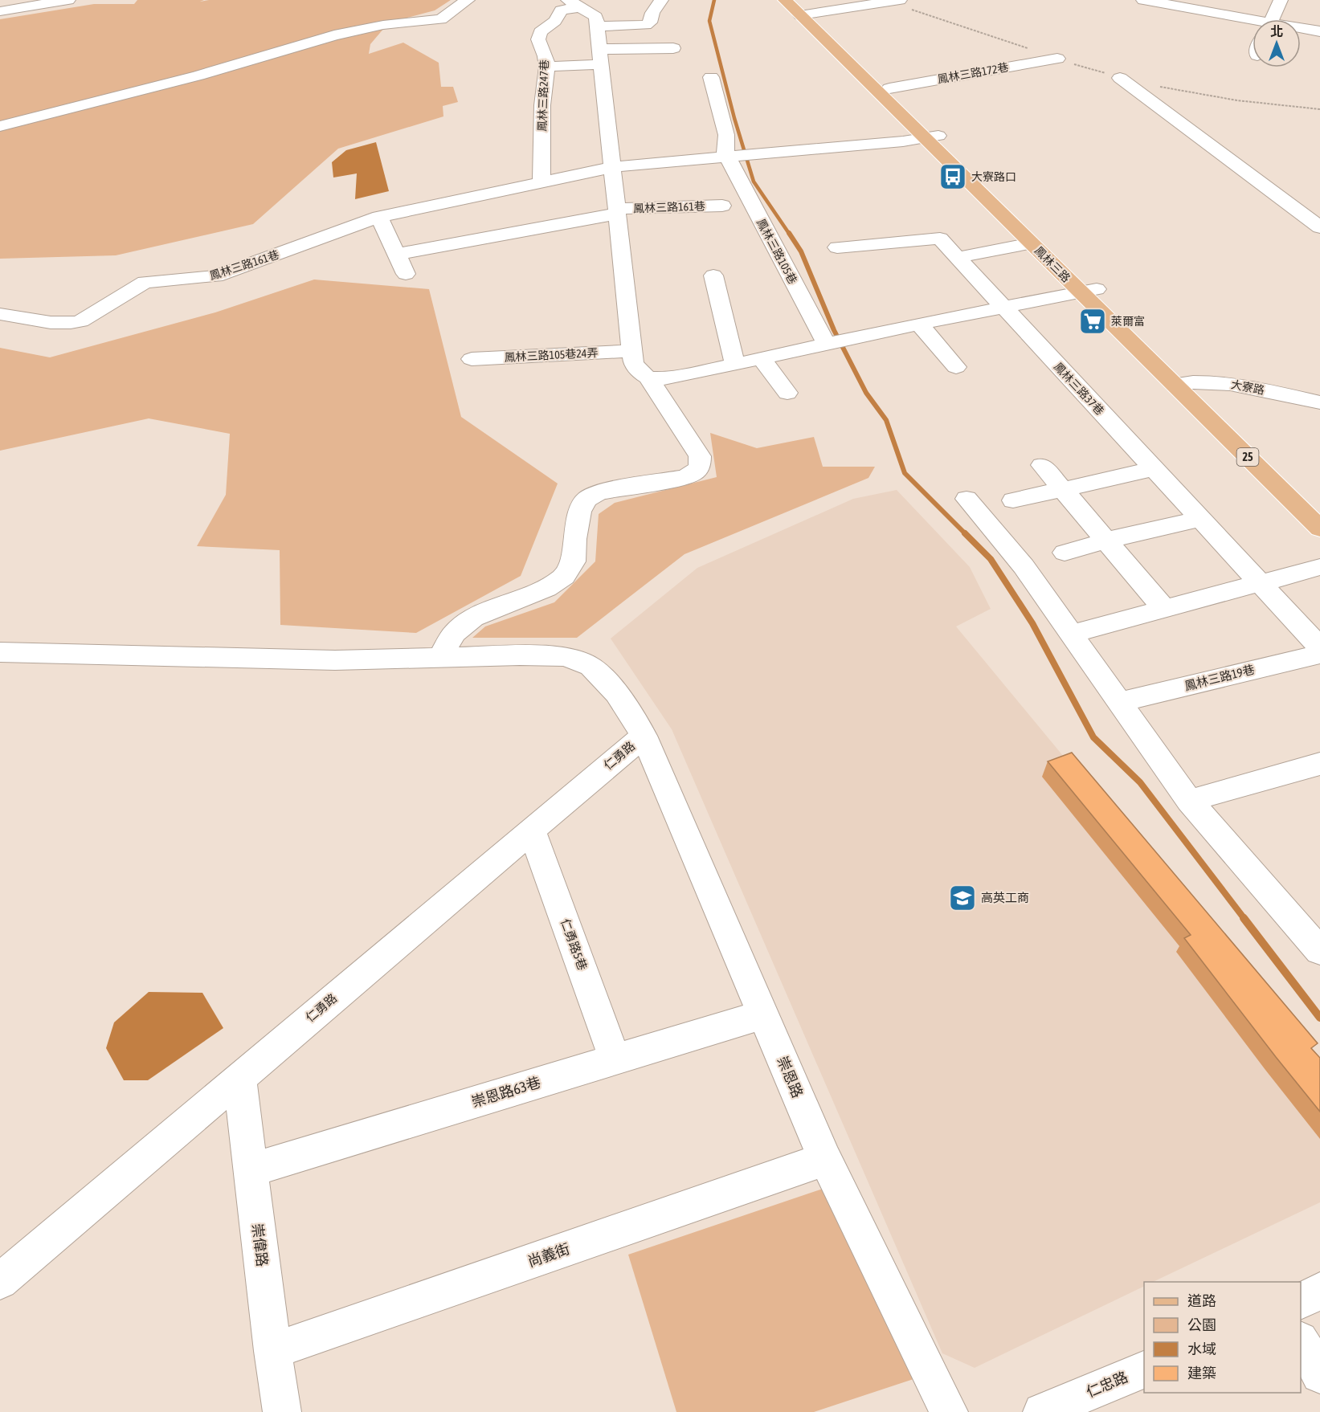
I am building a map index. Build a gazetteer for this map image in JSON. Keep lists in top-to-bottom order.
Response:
{
  "streets": {
    "main road": ["鳳林三路", "25"],
    "street": [
      "鳳林三路172巷",
      "鳳林三路247巷",
      "鳳林三路161巷",
      "鳳林三路105巷",
      "鳳林三路105巷24弄",
      "大寮路",
      "鳳林三路37巷",
      "鳳林三路19巷",
      "仁勇路",
      "仁勇路5巷",
      "崇恩路",
      "崇恩路63巷",
      "崇偉路",
      "尚義街",
      "仁忠路"
    ]
  },
  "crossings": [
    ["鳳林三路172巷", "鳳林三路"],
    ["鳳林三路247巷", "鳳林三路161巷"],
    ["鳳林三路", "大寮路"],
    ["仁勇路", "仁勇路5巷"],
    ["仁勇路", "崇恩路"],
    ["仁勇路", "崇偉路"],
    ["仁勇路5巷", "崇恩路63巷"],
    ["崇恩路", "崇恩路63巷"],
    ["崇恩路", "尚義街"],
    ["崇恩路63巷", "崇偉路"],
    ["崇偉路", "尚義街"]
  ],
  "places": {
    "bus stop": ["大寮路口"],
    "supermarket": ["萊爾富"],
    "school or university": ["高英工商"]
  },
  "legend": [
    "道路",
    "公園",
    "水域",
    "建築"
  ],
  "north": "top"
}
